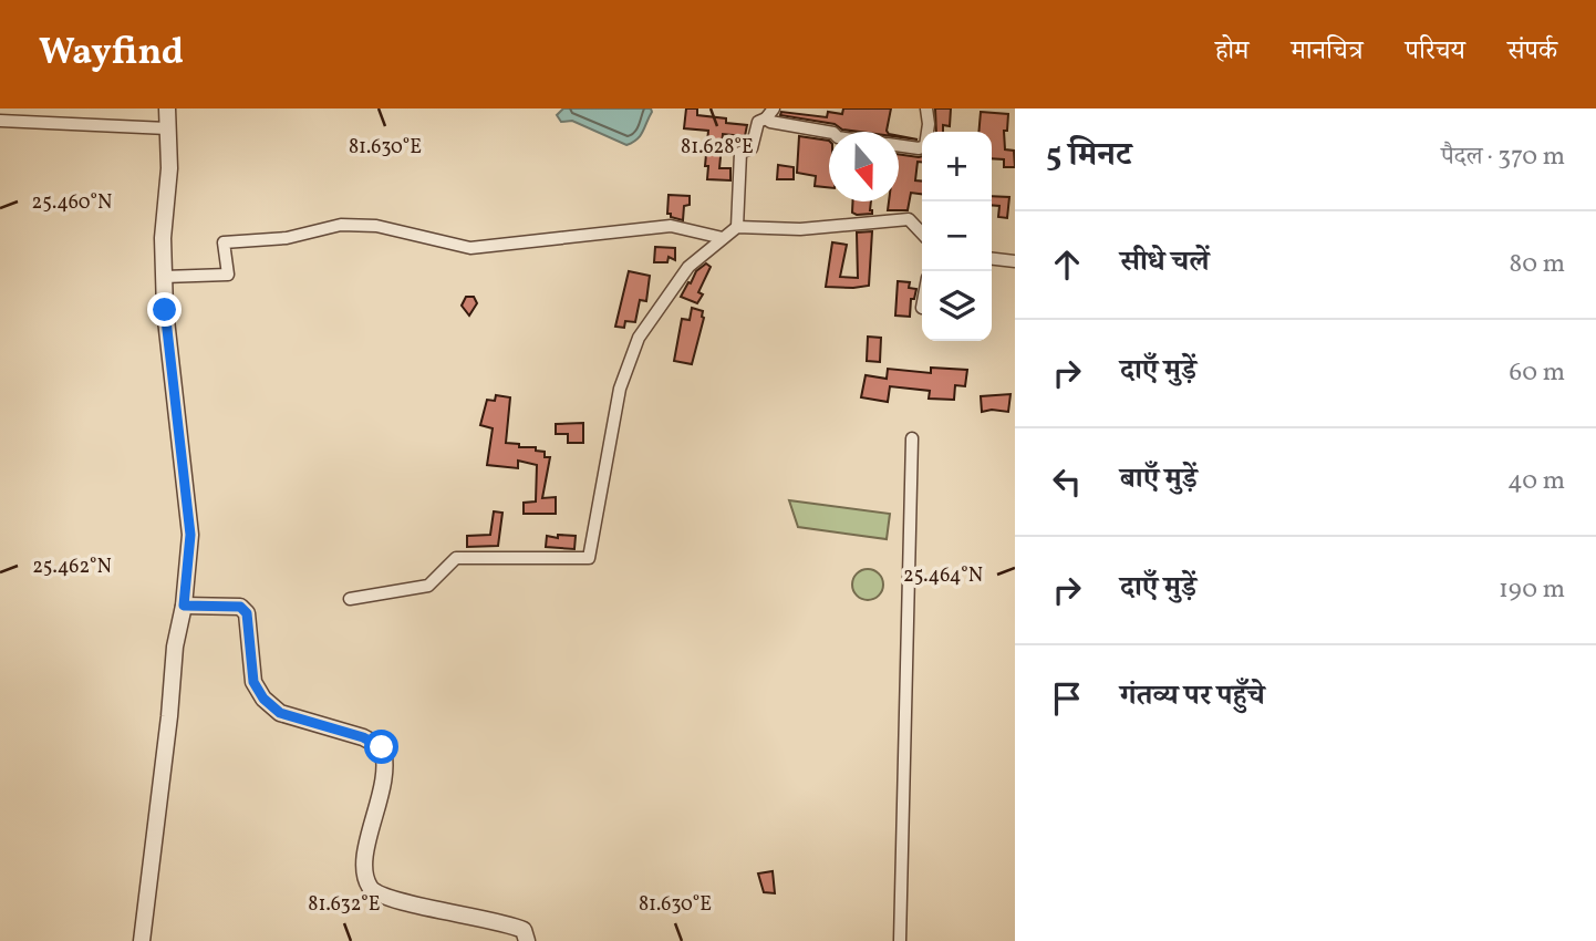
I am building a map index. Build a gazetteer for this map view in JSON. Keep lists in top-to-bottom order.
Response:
{
  "north": "bottom",
  "page": {
    "header": "Wayfind",
    "nav": [
      "होम",
      "मानचित्र",
      "परिचय",
      "संपर्क"
    ],
    "heading": ["5 मिनट", "पैदल · 370 m"],
    "map_buttons": ["+", "−"],
    "list": [
      ["सीधे चलें", "80 m"],
      ["दाएँ मुड़ें", "60 m"],
      ["बाएँ मुड़ें", "40 m"],
      ["दाएँ मुड़ें", "190 m"],
      "गंतव्य पर पहुँचे"
    ]
  },
  "coordinates": [
    "81.630°E",
    "81.628°E",
    "25.460°N",
    "25.462°N",
    "25.464°N",
    "81.632°E"
  ]
}
